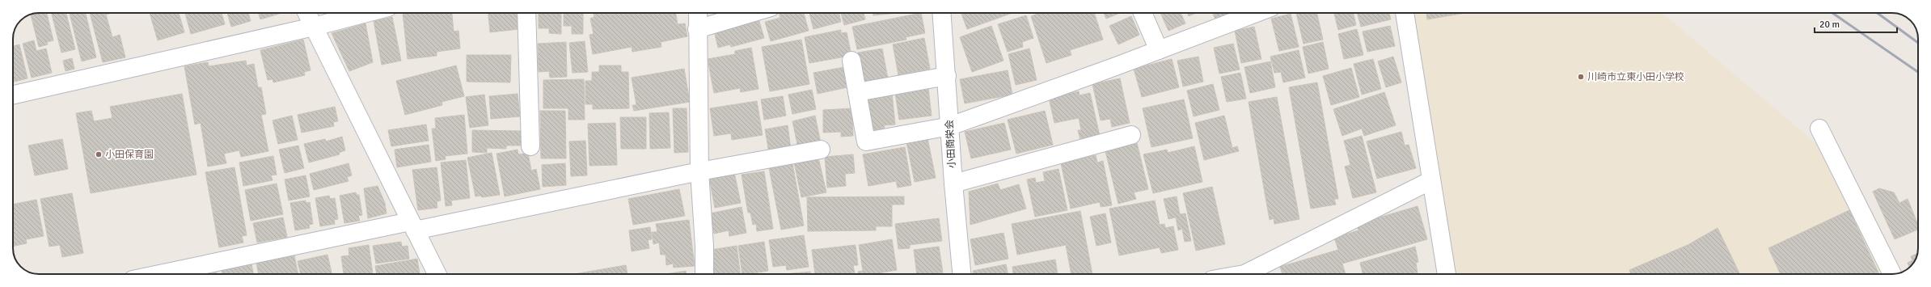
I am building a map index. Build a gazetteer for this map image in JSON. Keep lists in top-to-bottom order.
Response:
{
  "streets": {
    "street": ["小田商栄会"]
  },
  "places": ["川崎市立東小田小学校", "小田保育園"],
  "scale_bar": "20 m"
}
